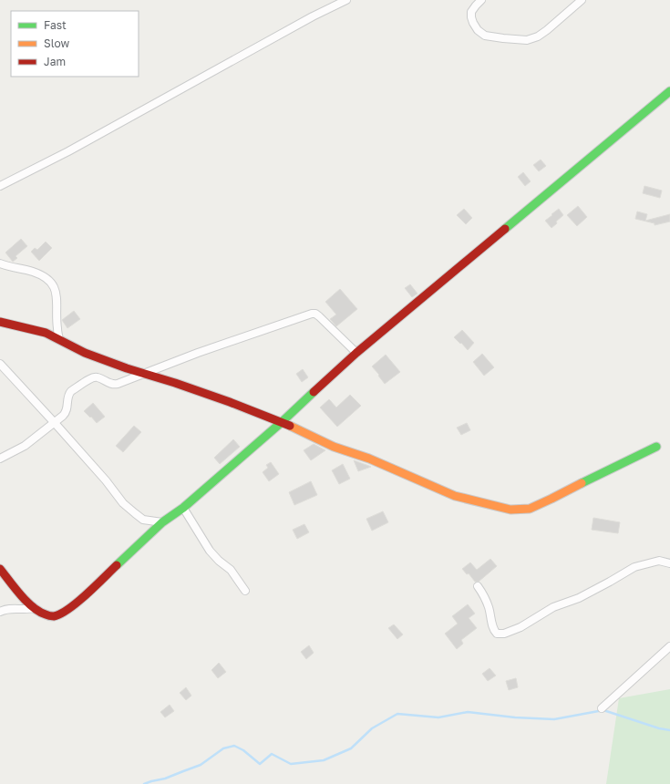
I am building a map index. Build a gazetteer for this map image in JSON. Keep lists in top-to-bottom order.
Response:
{
  "legend": ["Fast", "Slow", "Jam"]
}
